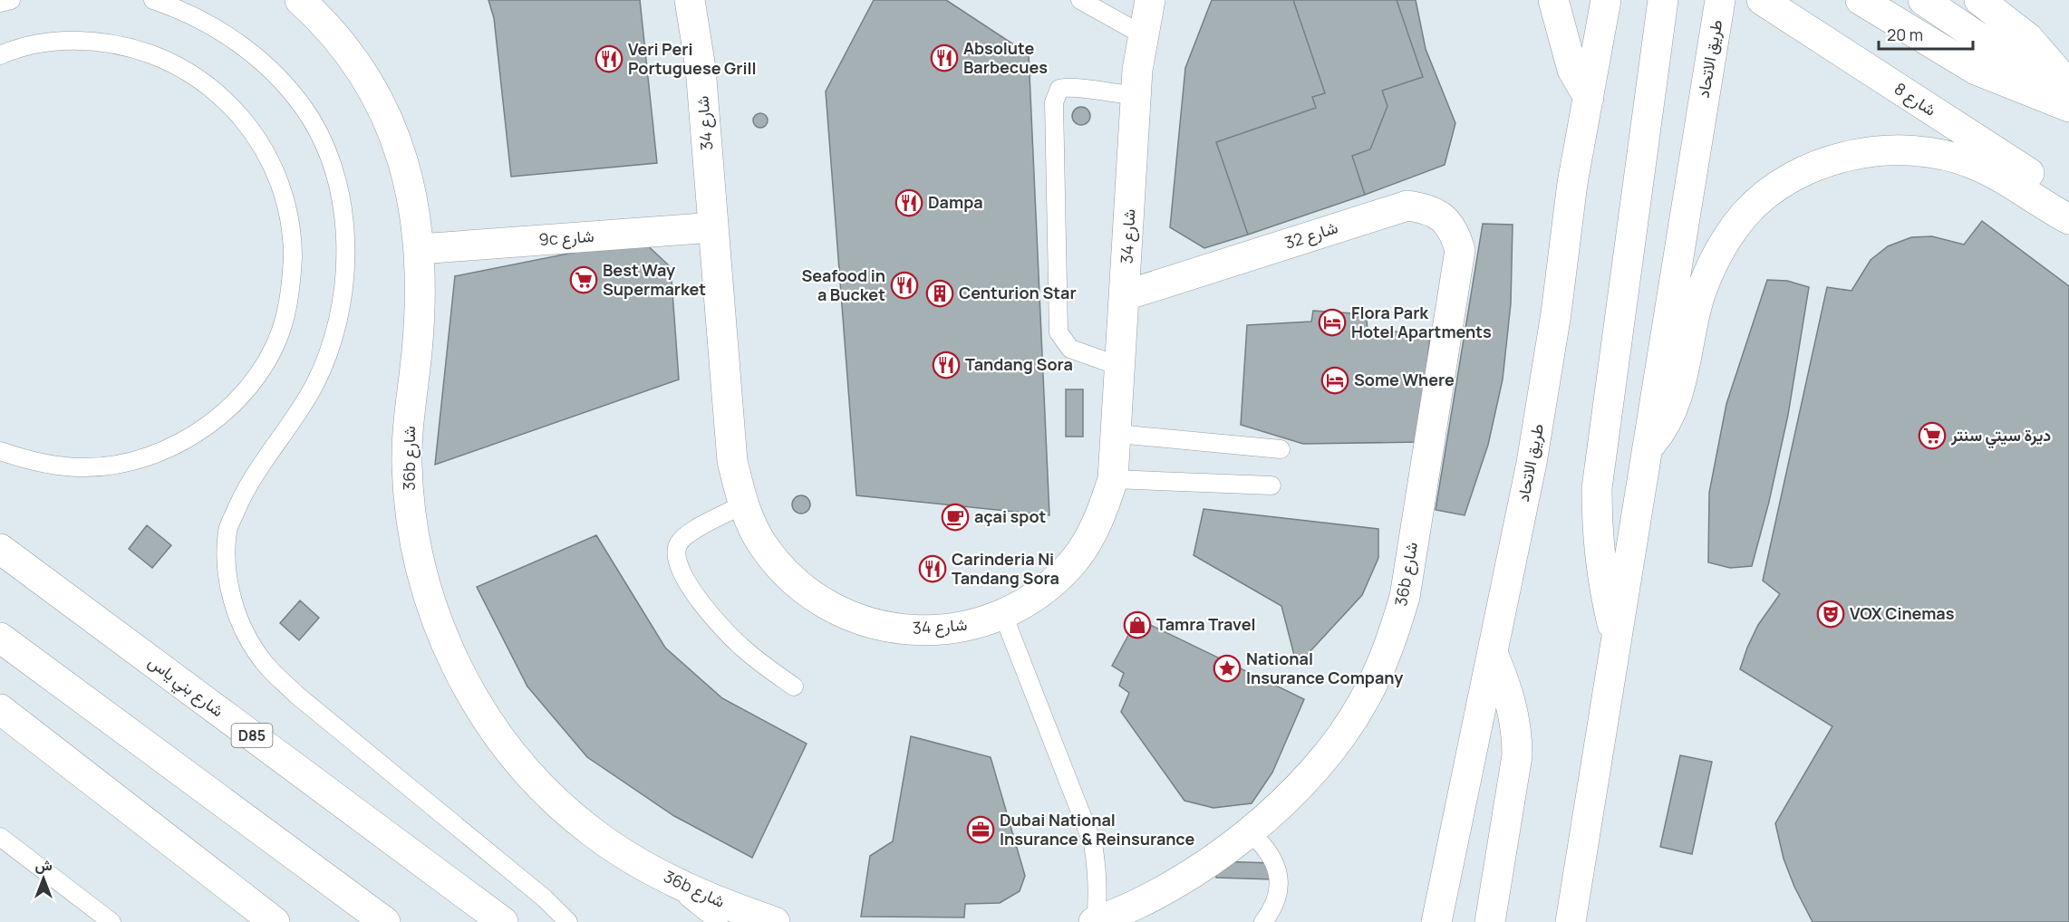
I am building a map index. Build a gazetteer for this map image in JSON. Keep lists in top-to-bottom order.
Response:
{
  "streets": {
    "main road": [
      "طريق الاتحاد",
      "شارع 8",
      "شارع 34",
      "شارع 32",
      "9c شارع",
      "36b شارع",
      "شارع بني ياس",
      "D85"
    ]
  },
  "crossings": [
    ["شارع 34", "شارع 32"],
    ["شارع 34", "9c شارع"],
    ["شارع 32", "36b شارع"],
    ["9c شارع", "36b شارع"]
  ],
  "places": {
    "restaurant": [
      "Absolute Barbecues",
      "Veri Peri Portuguese Grill",
      "Dampa",
      "Seafood in a Bucket",
      "Tandang Sora",
      "Carinderia Ni Tandang Sora"
    ],
    "supermarket": ["Best Way Supermarket", "ديرة سيتي سنتر"],
    "building": ["Centurion Star"],
    "hotel": ["Flora Park Hotel Apartments", "Some Where"],
    "cafe": ["açai spot"],
    "theatre": ["VOX Cinemas"],
    "shop": ["Tamra Travel"],
    "place": ["National Insurance Company"],
    "office": ["Dubai National Insurance & Reinsurance"]
  },
  "scale_bar": "20 m",
  "north": "top"
}
